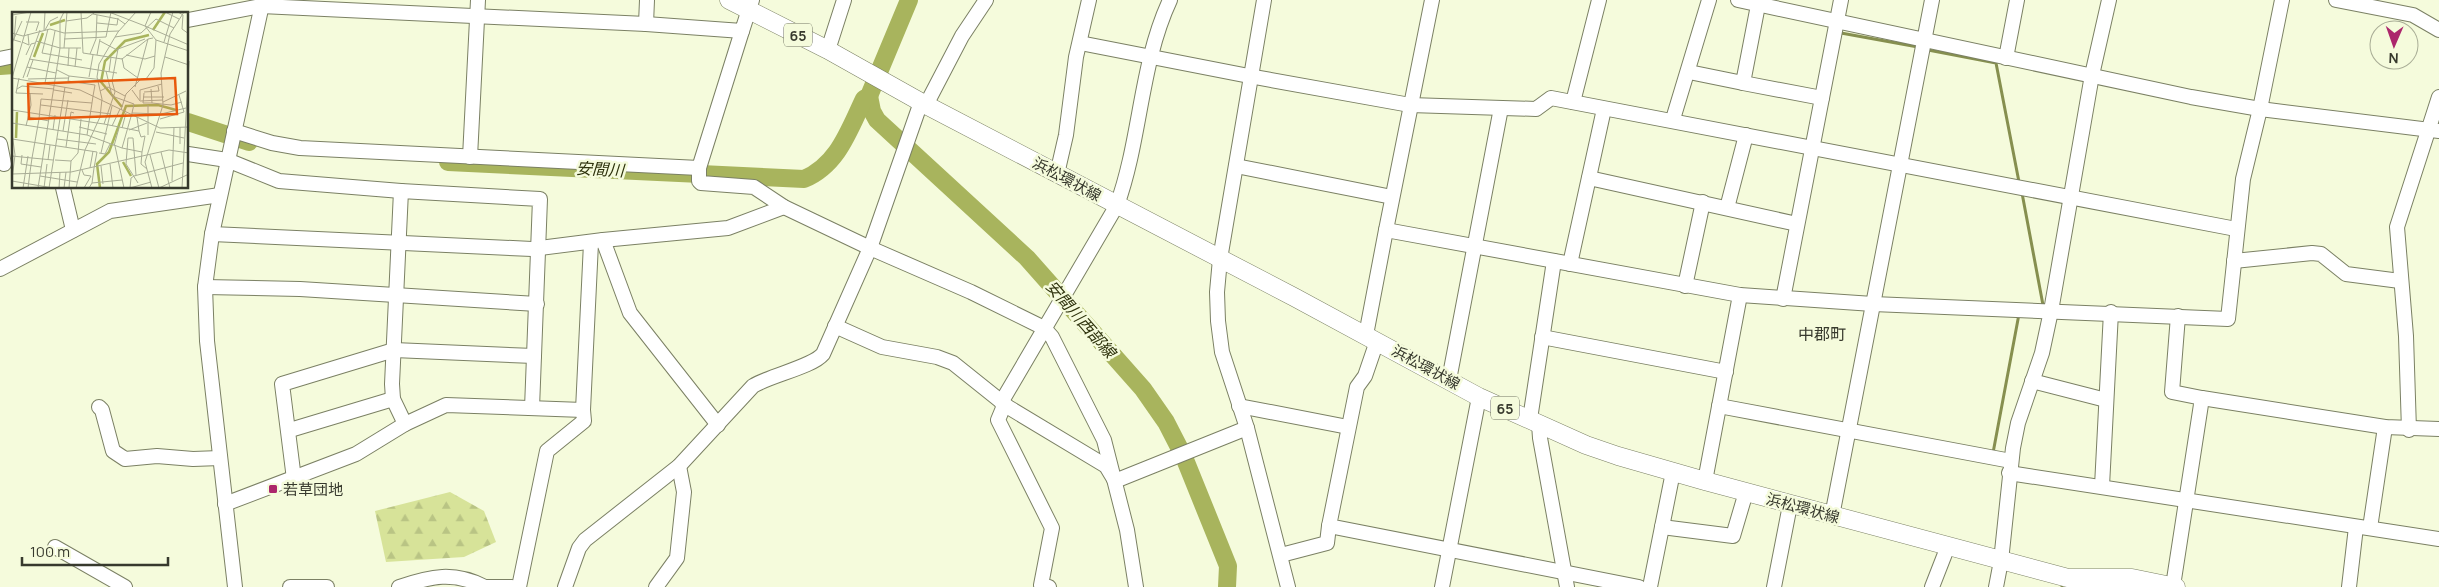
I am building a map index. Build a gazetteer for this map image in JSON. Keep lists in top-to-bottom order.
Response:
{
  "streets": {
    "main road": ["65", "浜松環状線"]
  },
  "districts": ["中郡町"],
  "water": ["安間川", "安間川西部線"],
  "places": {
    "transit": ["若草団地"]
  },
  "scale_bar": "100 m",
  "north": "bottom"
}
